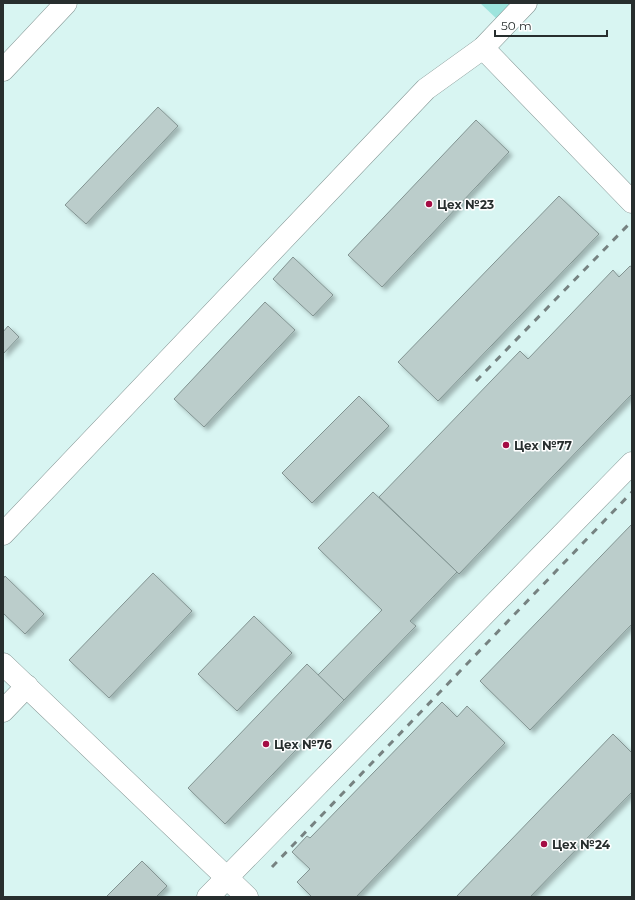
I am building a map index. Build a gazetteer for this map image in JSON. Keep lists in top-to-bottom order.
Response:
{
  "places": [
    "Цех №23",
    "Цех №77",
    "Цех №76",
    "Цех №24"
  ],
  "scale_bar": "50 m"
}
